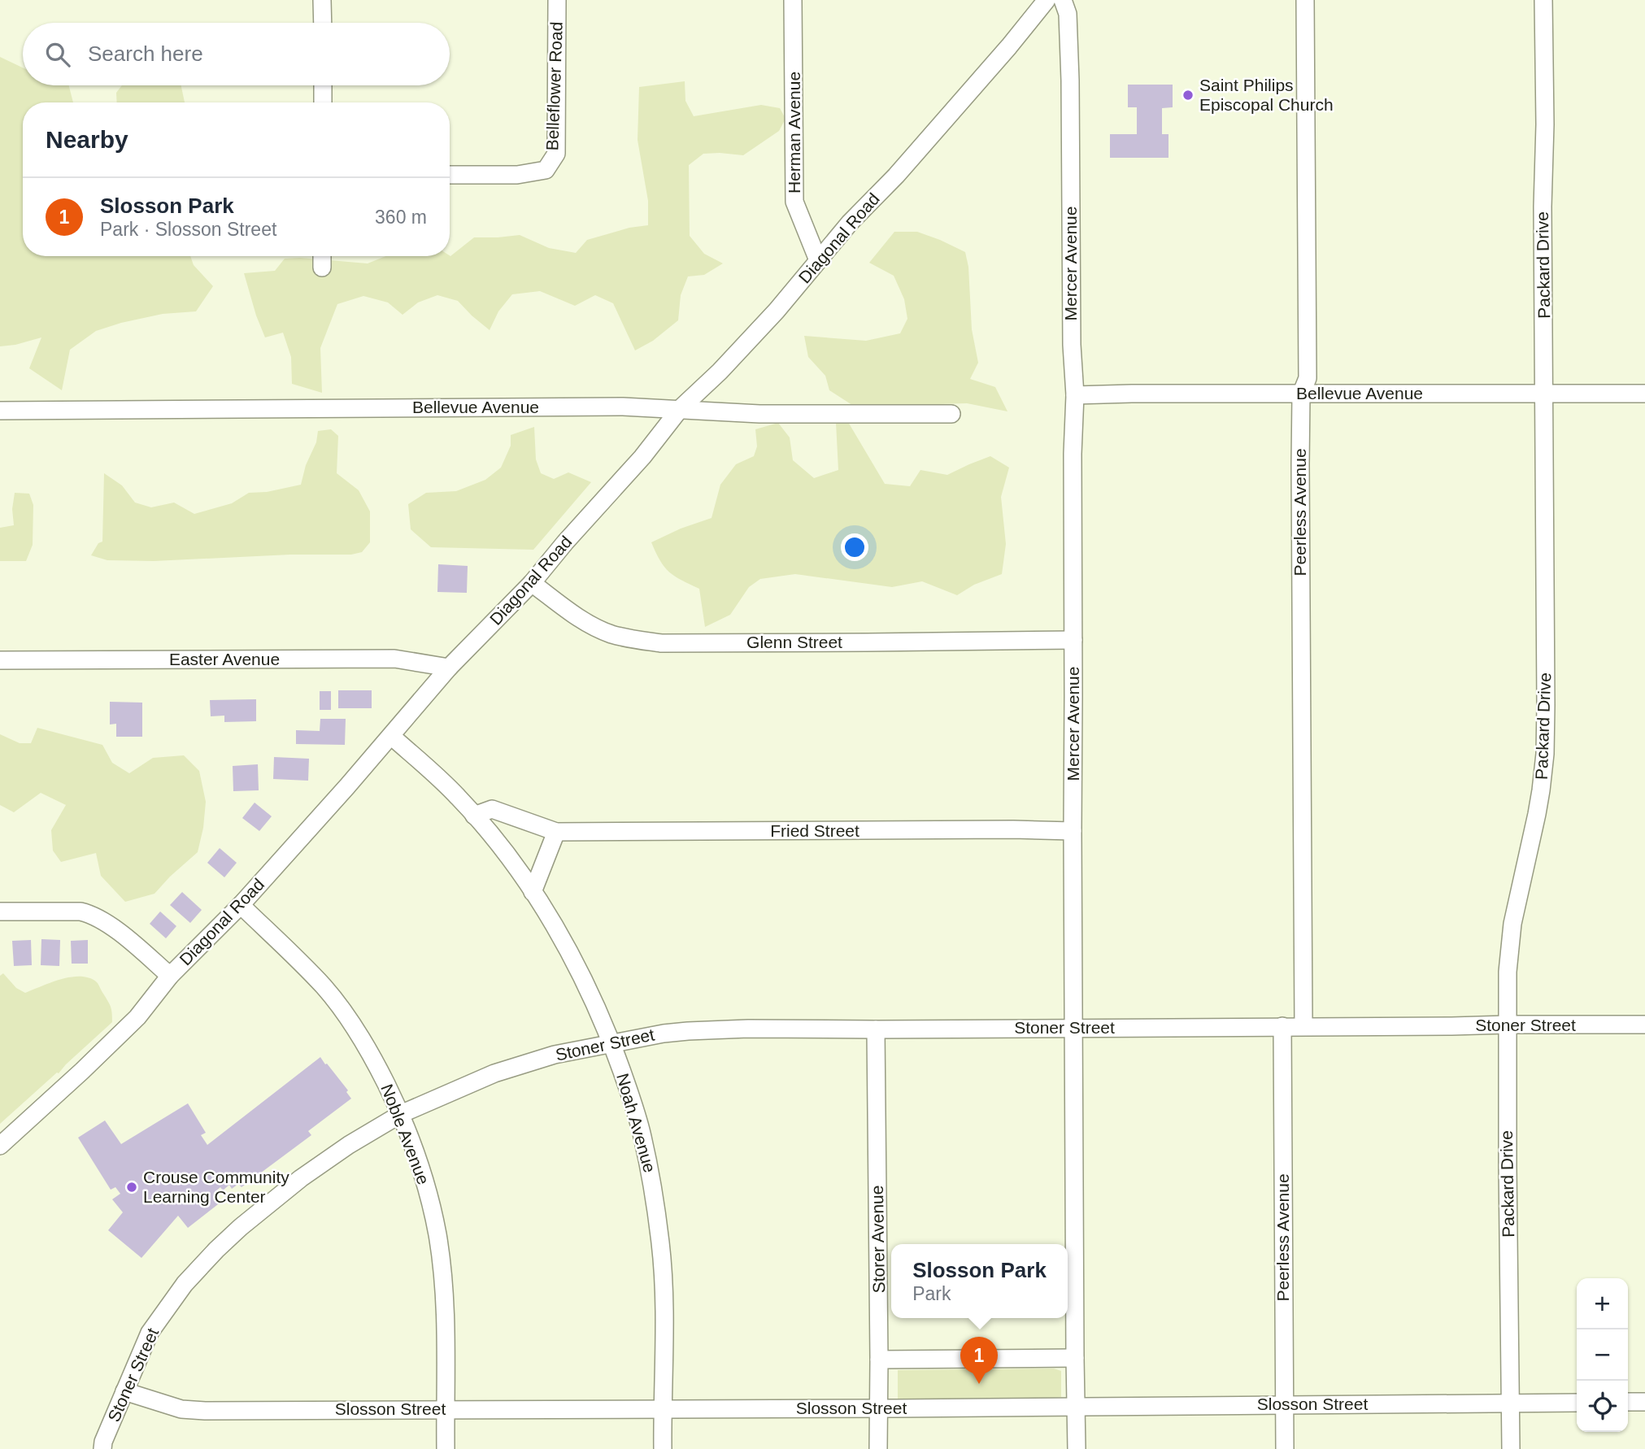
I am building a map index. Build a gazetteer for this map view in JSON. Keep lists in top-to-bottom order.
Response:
{
  "streets": {
    "street": [
      "Belleflower Road",
      "Herman Avenue",
      "Diagonal Road",
      "Mercer Avenue",
      "Packard Drive",
      "Bellevue Avenue",
      "Peerless Avenue",
      "Glenn Street",
      "Easter Avenue",
      "Fried Street",
      "Stoner Street",
      "Noah Avenue",
      "Noble Avenue",
      "Storer Avenue",
      "Slosson Street"
    ]
  },
  "crossings": [
    ["Herman Avenue", "Diagonal Road"],
    ["Diagonal Road", "Bellevue Avenue"],
    ["Diagonal Road", "Glenn Street"],
    ["Diagonal Road", "Easter Avenue"],
    ["Diagonal Road", "Noah Avenue"],
    ["Diagonal Road", "Noble Avenue"],
    ["Mercer Avenue", "Bellevue Avenue"],
    ["Mercer Avenue", "Glenn Street"],
    ["Mercer Avenue", "Fried Street"],
    ["Mercer Avenue", "Stoner Street"],
    ["Mercer Avenue", "Slosson Street"],
    ["Packard Drive", "Bellevue Avenue"],
    ["Packard Drive", "Stoner Street"],
    ["Packard Drive", "Slosson Street"],
    ["Bellevue Avenue", "Peerless Avenue"],
    ["Peerless Avenue", "Stoner Street"],
    ["Peerless Avenue", "Slosson Street"],
    ["Fried Street", "Noah Avenue"],
    ["Stoner Street", "Noah Avenue"],
    ["Stoner Street", "Noble Avenue"],
    ["Stoner Street", "Storer Avenue"],
    ["Stoner Street", "Slosson Street"],
    ["Noah Avenue", "Slosson Street"],
    ["Noble Avenue", "Slosson Street"],
    ["Storer Avenue", "Slosson Street"]
  ],
  "places": ["Saint Philips Episcopal Church", "Crouse Community Learning Center"],
  "page": {
    "search": "Search here",
    "heading": "Nearby",
    "list": [
      {
        "mark": "1",
        "name": "Slosson Park",
        "note": "Park · Slosson Street",
        "value": "360 m"
      }
    ],
    "popup": ["Slosson Park", "Park"],
    "map_buttons": ["+", "−"],
    "pins": "1"
  }
}
